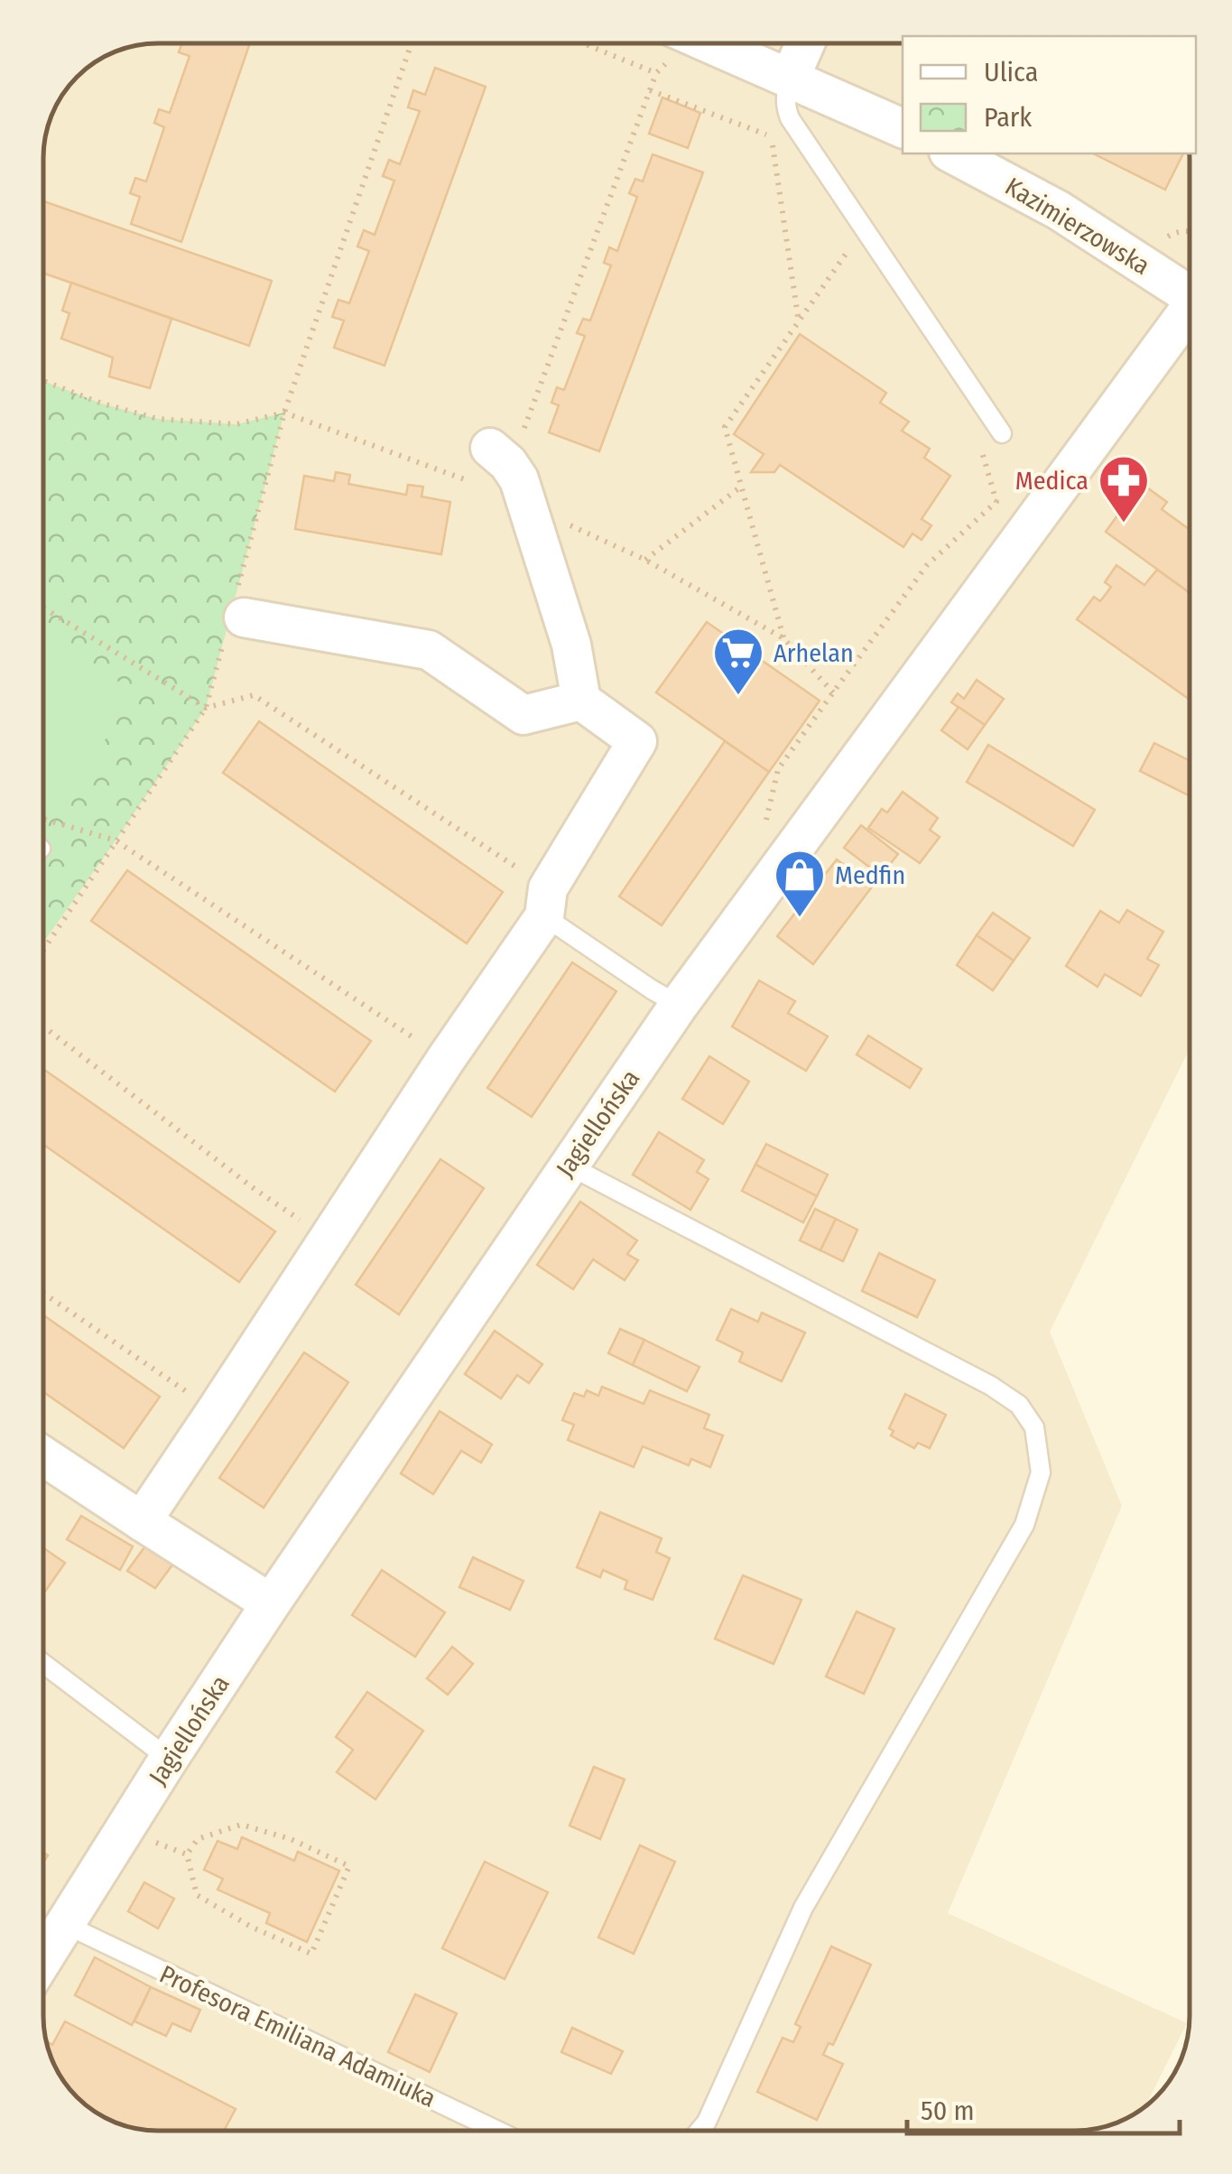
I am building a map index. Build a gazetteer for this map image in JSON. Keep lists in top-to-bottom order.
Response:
{
  "streets": {
    "street": ["Kazimierzowska", "Jagiellońska"],
    "lane": ["Profesora Emiliana Adamiuka"]
  },
  "crossings": [
    ["Jagiellońska", "Profesora Emiliana Adamiuka"]
  ],
  "places": {
    "pharmacy": ["Medica"],
    "supermarket": ["Arhelan"],
    "shop": ["Medfin"]
  },
  "legend": ["Ulica", "Park"],
  "scale_bar": "50 m"
}
